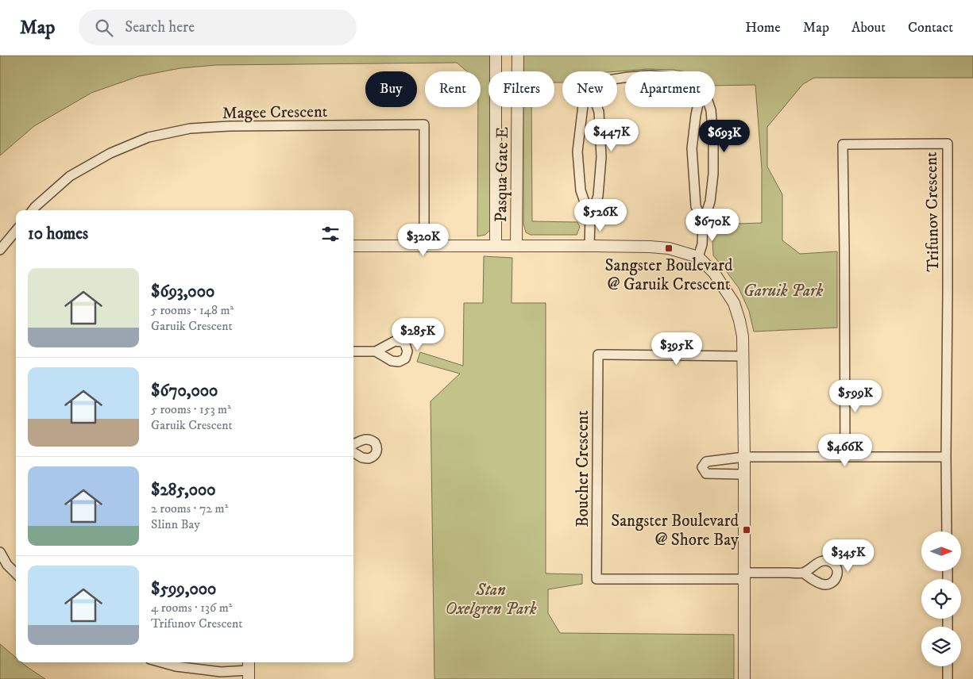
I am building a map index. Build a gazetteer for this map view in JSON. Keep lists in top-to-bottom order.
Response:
{
  "streets": {
    "street": [
      "Magee Crescent",
      "Pasqua Gate E",
      "Trifunov Crescent",
      "Boucher Crescent"
    ]
  },
  "parks": ["Garuik Park", "Stan Oxelgren Park"],
  "places": {
    "transit": ["Sangster Boulevard @ Garuik Crescent", "Sangster Boulevard @ Shore Bay"]
  },
  "north": "right",
  "page": {
    "header": "Map",
    "search": "Search here",
    "nav": [
      "Home",
      "Map",
      "About",
      "Contact"
    ],
    "chip": [
      "Buy",
      "Rent",
      "Filters",
      "New",
      "Apartment"
    ],
    "price": [
      "$447K",
      "$693K",
      "$526K",
      "$670K",
      "$320K",
      "$285K",
      "$395K",
      "$599K",
      "$466K",
      "$345K"
    ],
    "heading": "10 homes",
    "list": [
      {
        "name": "$693,000",
        "note": "5 rooms · 148 m² · Garuik Crescent"
      },
      {
        "name": "$670,000",
        "note": "5 rooms · 153 m² · Garuik Crescent"
      },
      {
        "name": "$285,000",
        "note": "2 rooms · 72 m² · Slinn Bay"
      },
      {
        "name": "$599,000",
        "note": "4 rooms · 136 m² · Trifunov Crescent"
      }
    ]
  }
}
